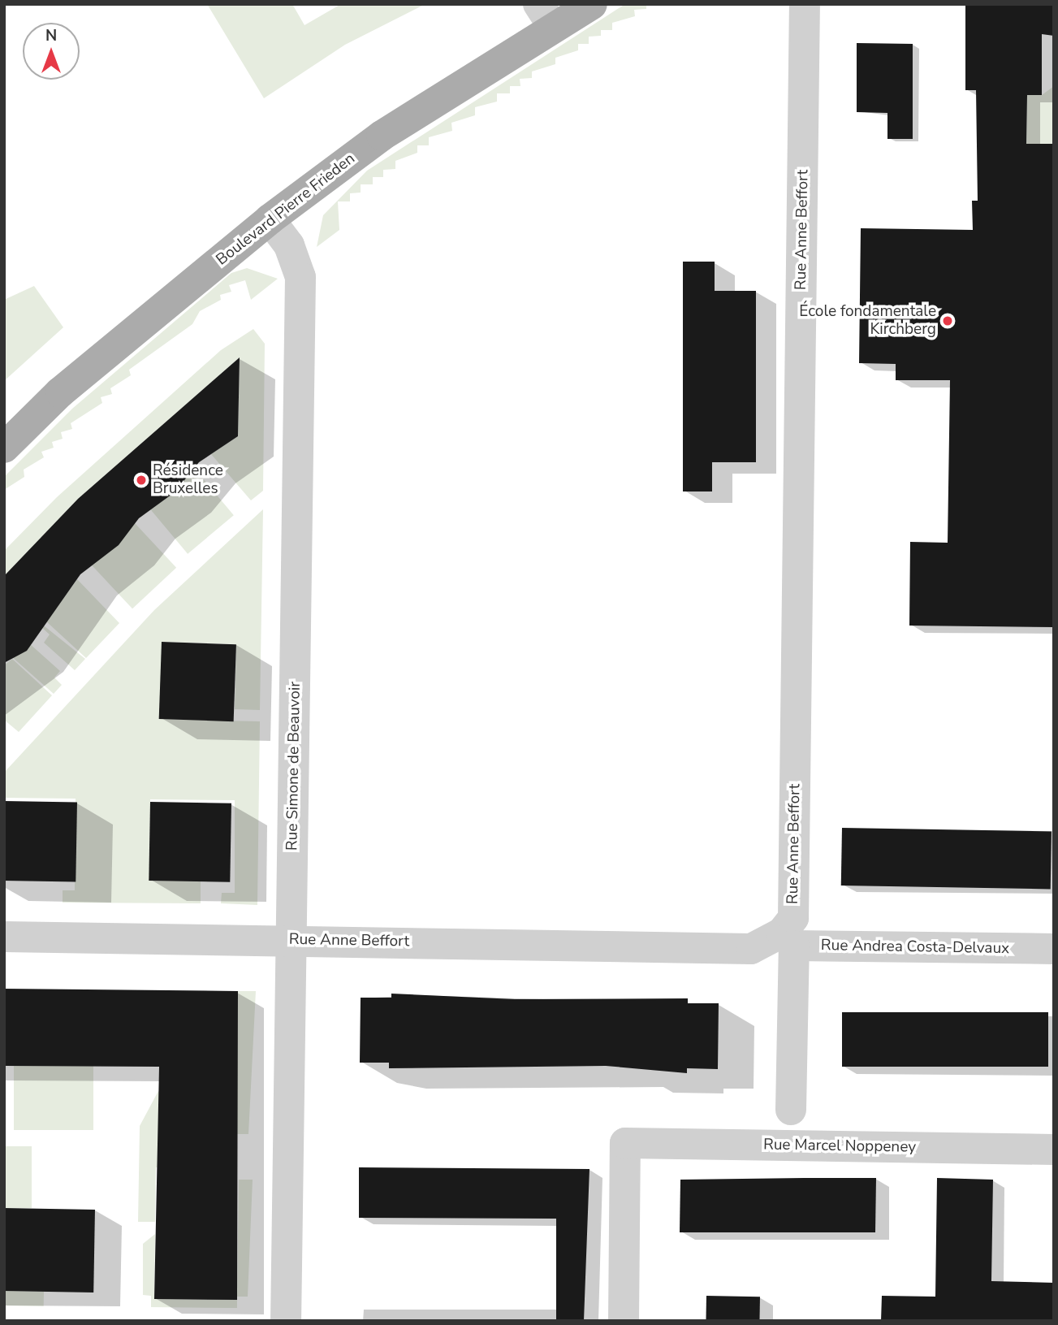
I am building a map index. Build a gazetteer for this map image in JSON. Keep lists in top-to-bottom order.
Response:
{
  "streets": {
    "main road": ["Boulevard Pierre Frieden"],
    "street": [
      "Rue Anne Beffort",
      "Rue Simone de Beauvoir",
      "Rue Andrea Costa-Delvaux",
      "Rue Marcel Noppeney"
    ]
  },
  "crossings": [
    ["Boulevard Pierre Frieden", "Rue Simone de Beauvoir"],
    ["Rue Anne Beffort", "Rue Simone de Beauvoir"],
    ["Rue Anne Beffort", "Rue Andrea Costa-Delvaux"]
  ],
  "places": ["École fondamentale Kirchberg", "Résidence Bruxelles"],
  "north": "top"
}
